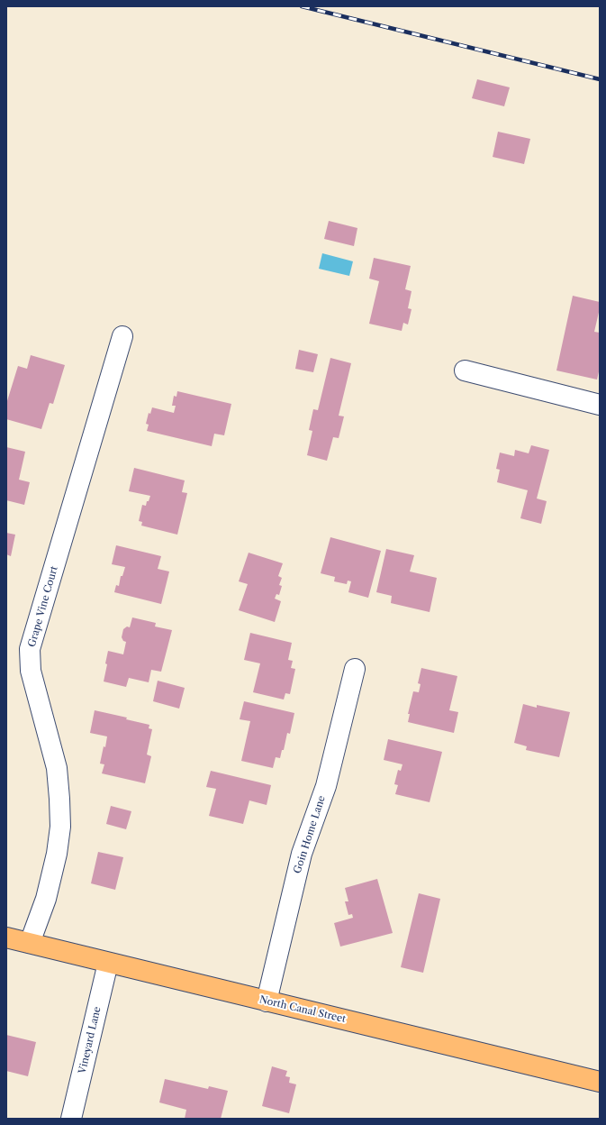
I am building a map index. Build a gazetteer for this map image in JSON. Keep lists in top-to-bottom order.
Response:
{
  "streets": {
    "main road": ["North Canal Street"],
    "street": ["Grape Vine Court", "Goin Home Lane", "Vineyard Lane"]
  },
  "crossings": [
    ["Grape Vine Court", "North Canal Street"],
    ["Goin Home Lane", "North Canal Street"],
    ["North Canal Street", "Vineyard Lane"]
  ]
}
